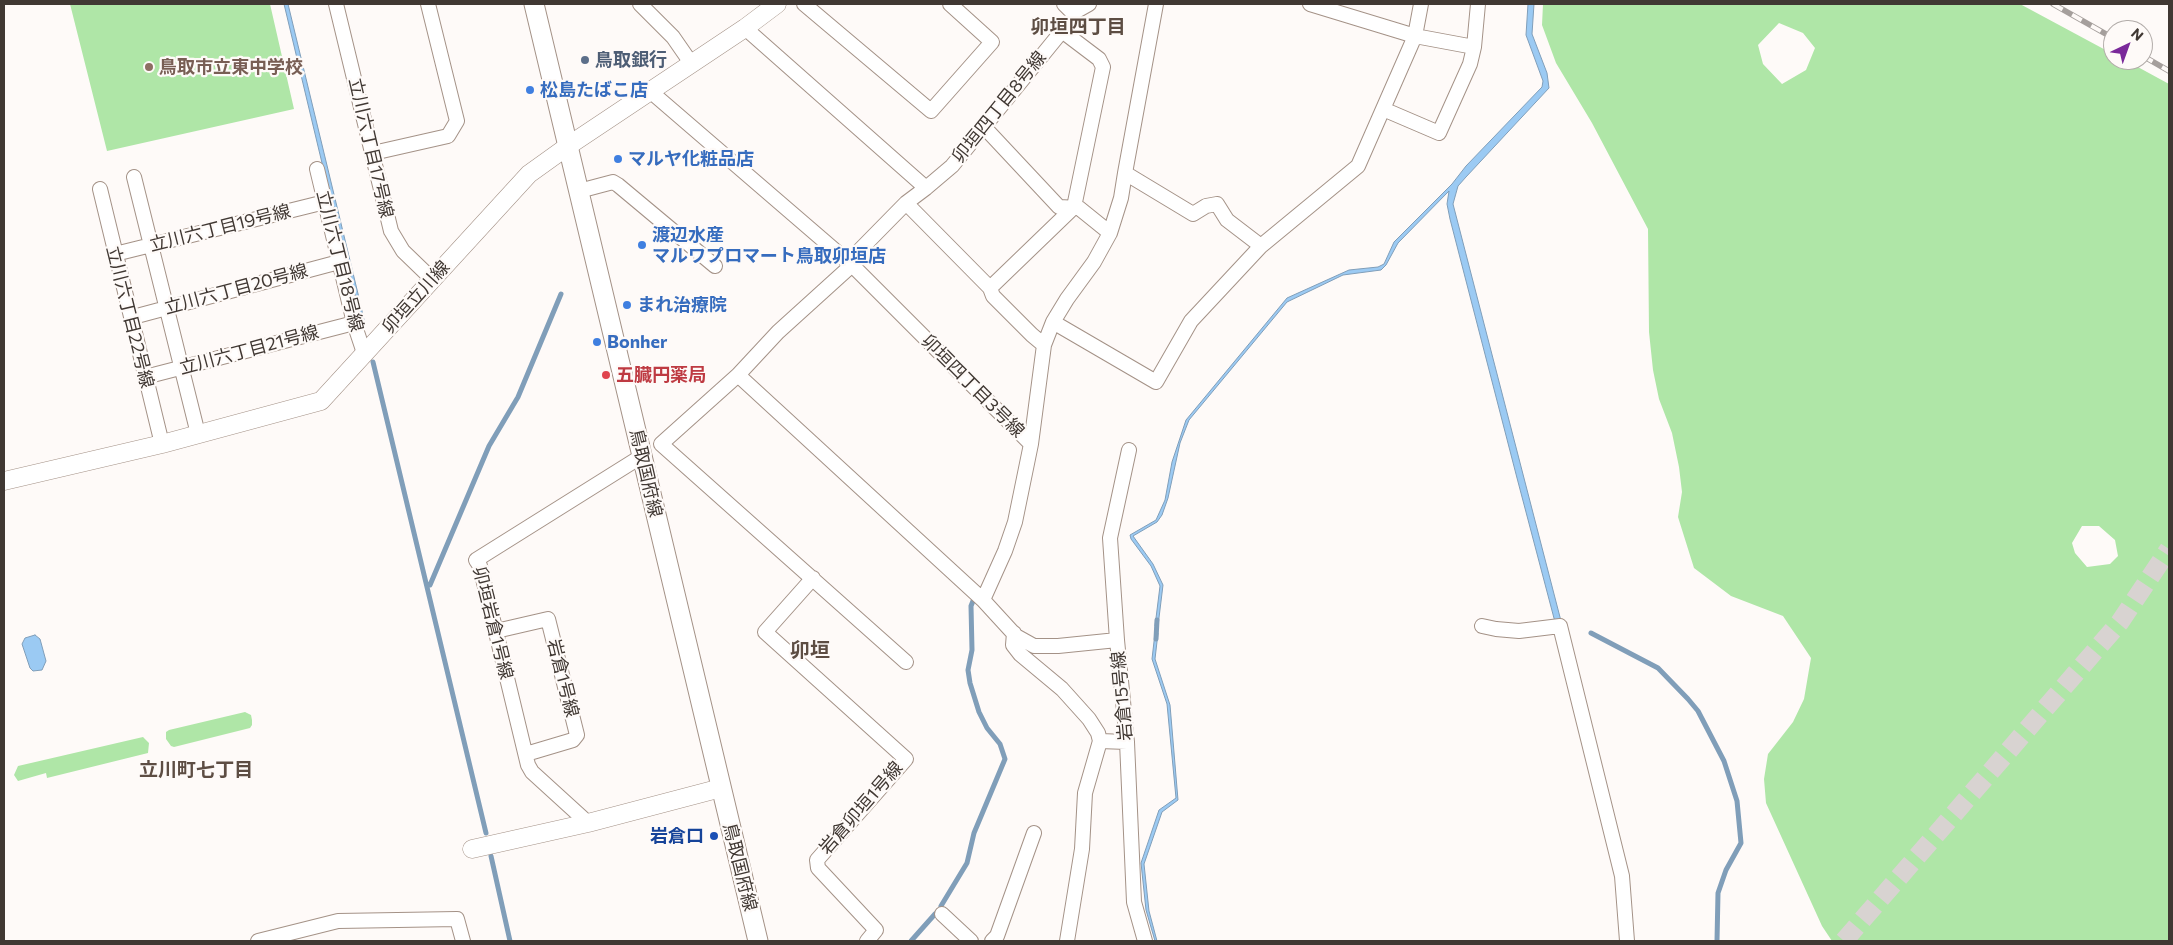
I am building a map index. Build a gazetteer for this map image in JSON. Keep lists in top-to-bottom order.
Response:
{
  "streets": {
    "main road": ["鳥取国府線"],
    "street": [
      "卯垣四丁目8号線",
      "立川六丁目17号線",
      "立川六丁目19号線",
      "立川六丁目18号線",
      "立川六丁目20号線",
      "卯垣立川線",
      "立川六丁目22号線",
      "立川六丁目21号線",
      "卯垣四丁目3号線",
      "卯垣岩倉1号線",
      "岩倉1号線",
      "岩倉15号線",
      "岩倉卯垣1号線"
    ]
  },
  "crossings": [
    ["卯垣四丁目8号線", "卯垣四丁目3号線"],
    ["卯垣四丁目8号線", "岩倉卯垣1号線"],
    ["立川六丁目17号線", "卯垣立川線"],
    ["立川六丁目19号線", "立川六丁目18号線"],
    ["立川六丁目19号線", "立川六丁目22号線"],
    ["立川六丁目18号線", "立川六丁目20号線"],
    ["立川六丁目18号線", "卯垣立川線"],
    ["立川六丁目18号線", "立川六丁目21号線"],
    ["立川六丁目20号線", "立川六丁目22号線"],
    ["卯垣立川線", "立川六丁目22号線"],
    ["卯垣立川線", "卯垣四丁目3号線"],
    ["卯垣立川線", "鳥取国府線"],
    ["立川六丁目22号線", "立川六丁目21号線"],
    ["鳥取国府線", "卯垣岩倉1号線"],
    ["卯垣岩倉1号線", "岩倉1号線"]
  ],
  "districts": ["卯垣四丁目", "卯垣", "立川町七丁目"],
  "places": [
    "鳥取銀行",
    "鳥取市立東中学校",
    "松島たばこ店",
    "マルヤ化粧品店",
    "渡辺水産 マルワプロマート鳥取卯垣店",
    "まれ治療院",
    "Bonher",
    "五臓円薬局",
    "岩倉口"
  ],
  "north": "top right"
}
